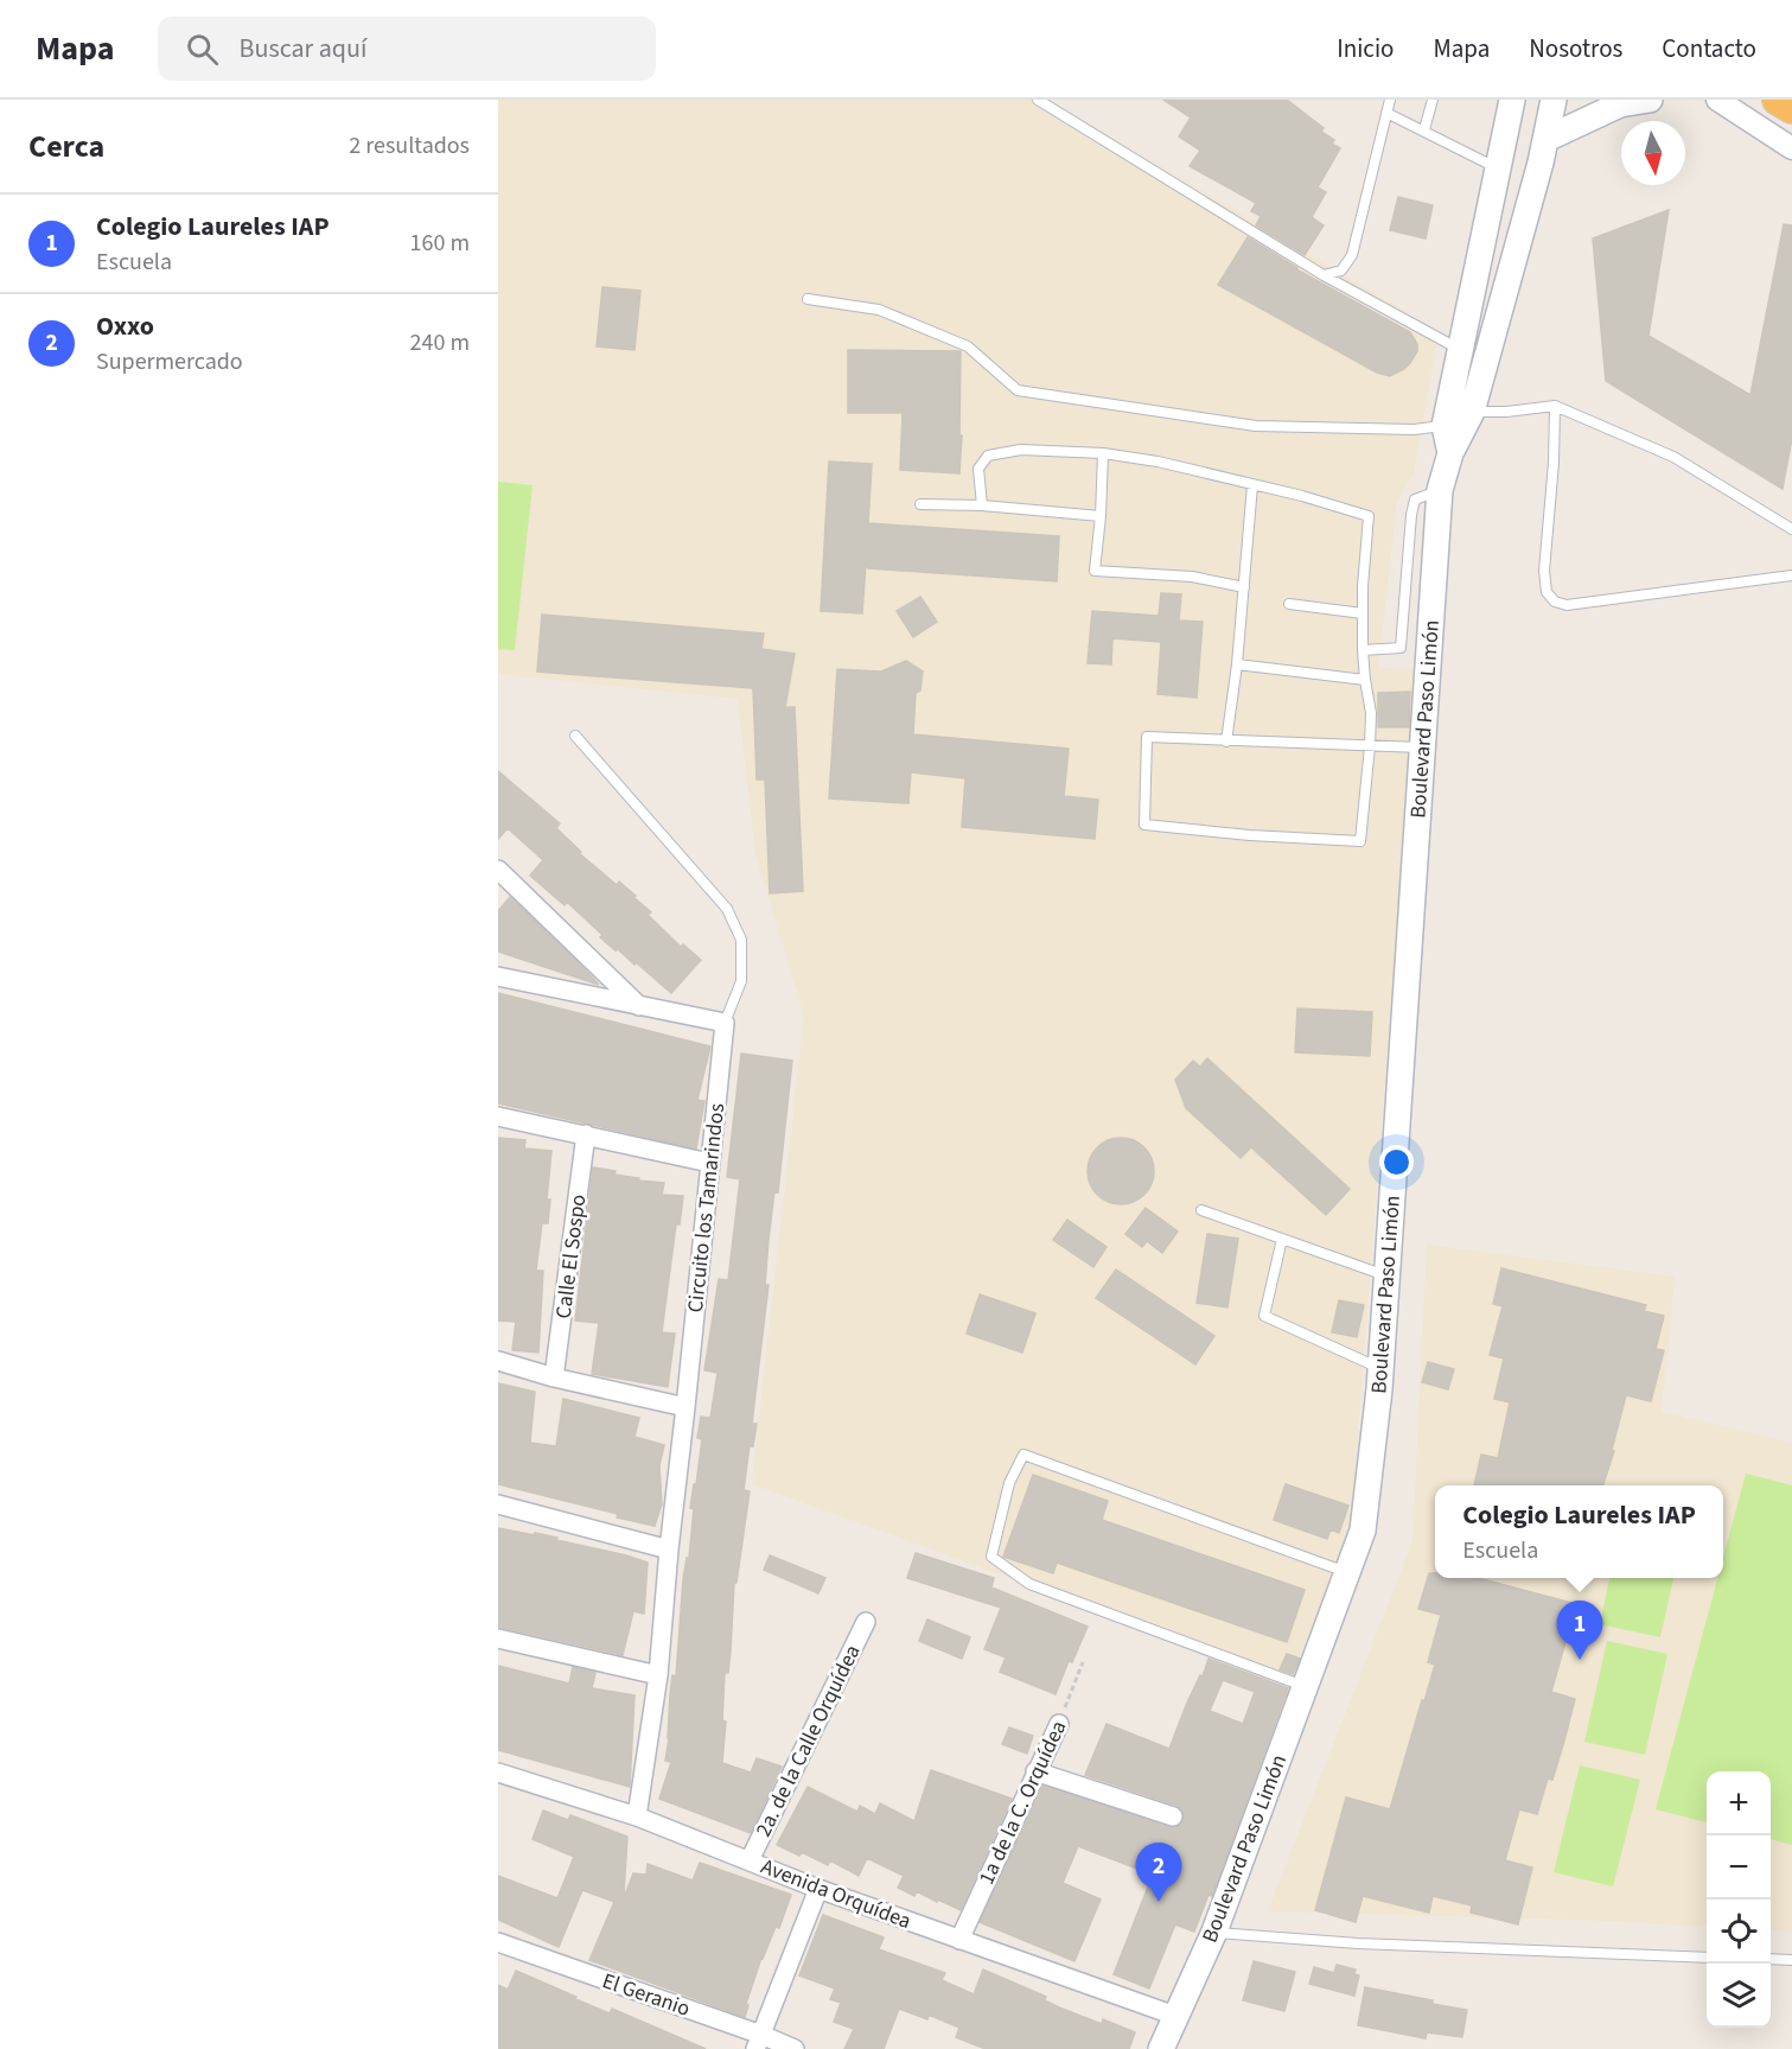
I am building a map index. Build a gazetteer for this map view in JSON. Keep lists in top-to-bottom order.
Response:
{
  "streets": {
    "main road": ["Boulevard Paso Limón"],
    "street": [
      "Circuito los Tamarindos",
      "Calle El Sospo",
      "2a. de la Calle Orquídea",
      "1a de la C. Orquídea",
      "Avenida Orquídea",
      "El Geranio"
    ]
  },
  "crossings": [
    ["Boulevard Paso Limón", "Avenida Orquídea"],
    ["Circuito los Tamarindos", "Avenida Orquídea"],
    ["2a. de la Calle Orquídea", "Avenida Orquídea"],
    ["1a de la C. Orquídea", "Avenida Orquídea"]
  ],
  "north": "bottom",
  "page": {
    "header": "Mapa",
    "search": "Buscar aquí",
    "nav": [
      "Inicio",
      "Mapa",
      "Nosotros",
      "Contacto"
    ],
    "heading": ["Cerca", "2 resultados"],
    "list": [
      {
        "mark": "1",
        "name": "Colegio Laureles IAP",
        "note": "Escuela",
        "value": "160 m"
      },
      {
        "mark": "2",
        "name": "Oxxo",
        "note": "Supermercado",
        "value": "240 m"
      }
    ],
    "popup": ["Colegio Laureles IAP", "Escuela"],
    "pins": ["1", "2"],
    "map_buttons": ["+", "−"]
  }
}
